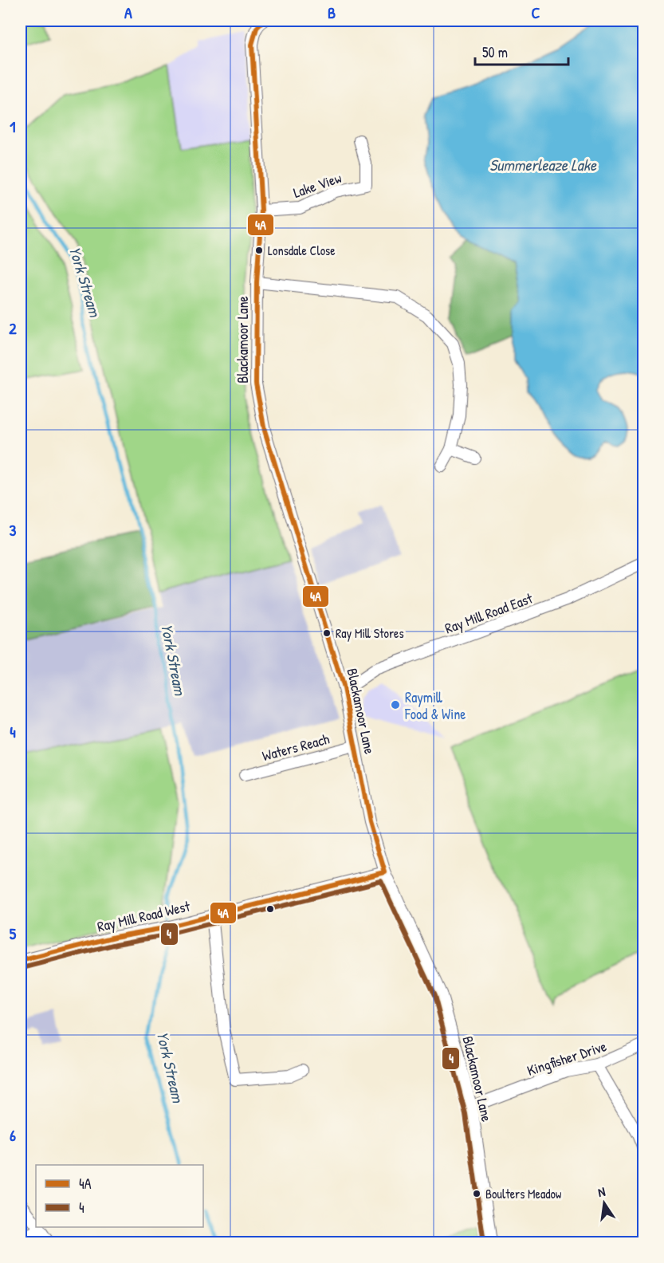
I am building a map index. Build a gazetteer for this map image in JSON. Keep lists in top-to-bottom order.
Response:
{
  "streets": {
    "street": [
      "Lake View",
      "Blackamoor Lane",
      "Ray Mill Road East",
      "Waters Reach",
      "Ray Mill Road West",
      "Kingfisher Drive"
    ]
  },
  "crossings": [
    ["Lake View", "Blackamoor Lane"],
    ["Blackamoor Lane", "Ray Mill Road East"],
    ["Blackamoor Lane", "Waters Reach"],
    ["Blackamoor Lane", "Ray Mill Road West"],
    ["Blackamoor Lane", "Kingfisher Drive"]
  ],
  "water": ["Summerleaze Lake", "York Stream"],
  "places": [
    "Lonsdale Close",
    "Ray Mill Stores",
    "Raymill Food & Wine",
    "Boulters Meadow"
  ],
  "lines": ["transit line 4A", "transit line 4"],
  "legend": ["4A", "4"],
  "scale_bar": "50 m",
  "north": "top",
  "grid": {
    "columns": ["A", "B", "C"],
    "rows": [
      "1",
      "2",
      "3",
      "4",
      "5",
      "6"
    ]
  }
}
